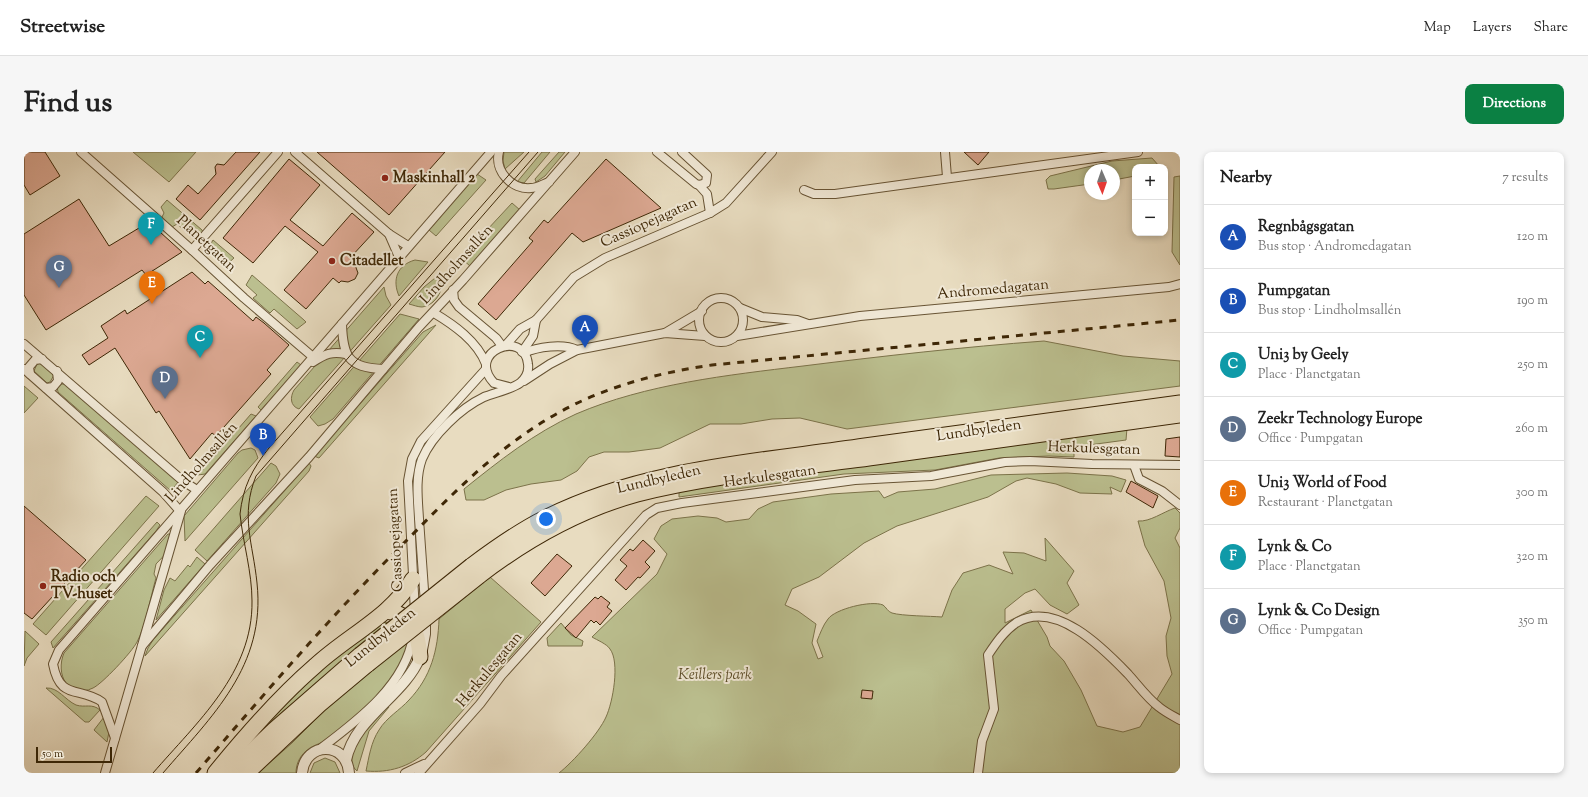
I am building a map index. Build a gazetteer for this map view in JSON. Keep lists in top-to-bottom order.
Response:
{
  "streets": {
    "highway": ["Lundbyleden"],
    "street": [
      "Cassiopejagatan",
      "Planetgatan",
      "Lindholmsallén",
      "Andromedagatan",
      "Herkulesgatan"
    ]
  },
  "crossings": [
    ["Cassiopejagatan", "Andromedagatan"],
    ["Planetgatan", "Lindholmsallén"]
  ],
  "parks": ["Keillers park"],
  "places": ["Maskinhall 2", "Citadellet", "Radio och TV-huset"],
  "scale_bar": "50 m",
  "north": "bottom",
  "page": {
    "header": "Streetwise",
    "nav": ["Map", "Layers", "Share"],
    "title": "Find us",
    "buttons": "Directions",
    "heading": ["Nearby", "7 results"],
    "map_buttons": ["+", "−"],
    "list": [
      {
        "mark": "A",
        "name": "Regnbågsgatan",
        "note": "Bus stop · Andromedagatan",
        "value": "120 m"
      },
      {
        "mark": "B",
        "name": "Pumpgatan",
        "note": "Bus stop · Lindholmsallén",
        "value": "190 m"
      },
      {
        "mark": "C",
        "name": "Uni3 by Geely",
        "note": "Place · Planetgatan",
        "value": "250 m"
      },
      {
        "mark": "D",
        "name": "Zeekr Technology Europe",
        "note": "Office · Pumpgatan",
        "value": "260 m"
      },
      {
        "mark": "E",
        "name": "Uni3 World of Food",
        "note": "Restaurant · Planetgatan",
        "value": "300 m"
      },
      {
        "mark": "F",
        "name": "Lynk & Co",
        "note": "Place · Planetgatan",
        "value": "320 m"
      },
      {
        "mark": "G",
        "name": "Lynk & Co Design",
        "note": "Office · Pumpgatan",
        "value": "350 m"
      }
    ],
    "pins": [
      "F",
      "G",
      "E",
      "A",
      "C",
      "D",
      "B"
    ],
    "scale": "50 m"
  }
}
